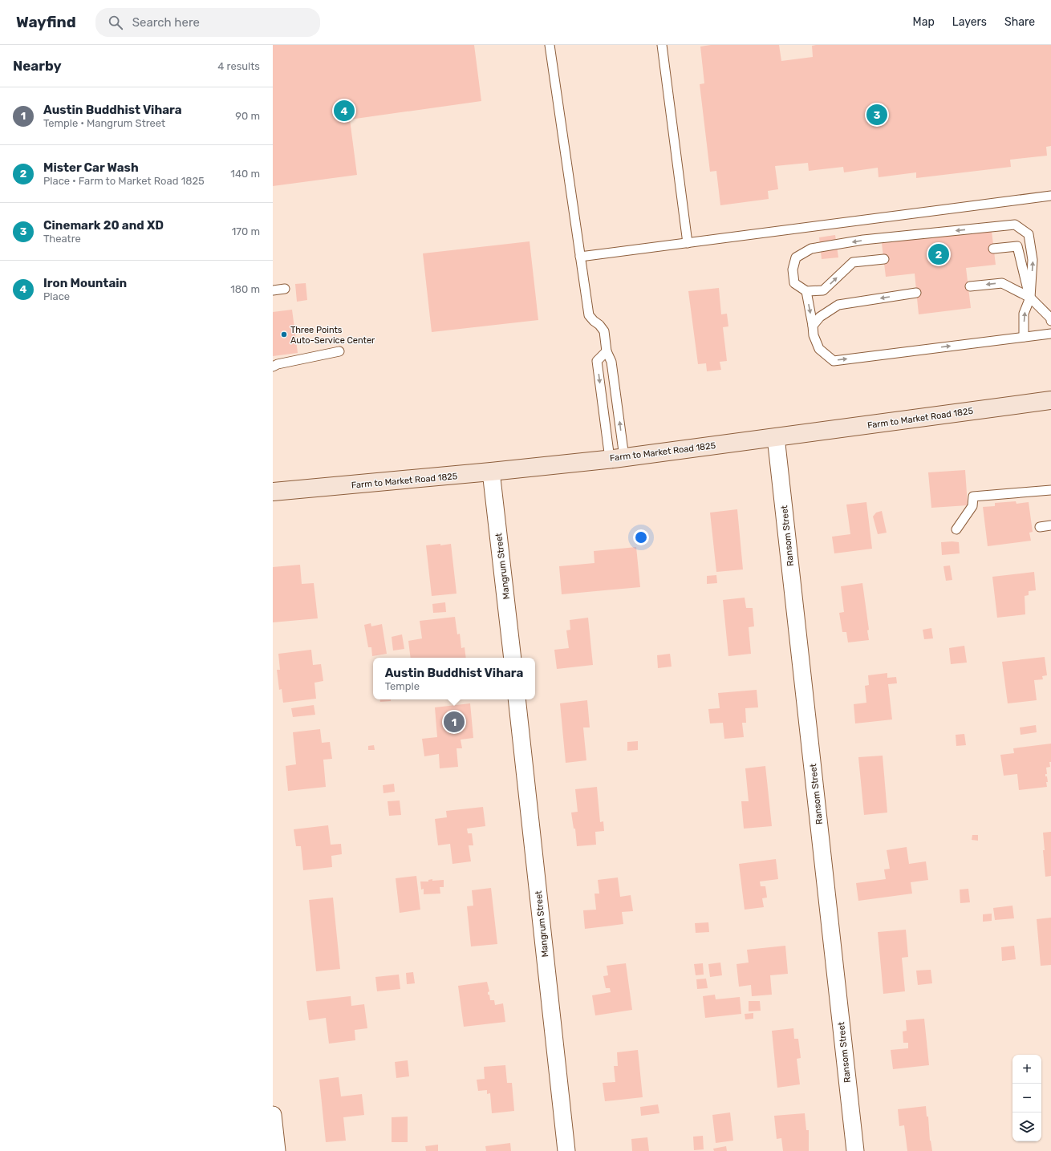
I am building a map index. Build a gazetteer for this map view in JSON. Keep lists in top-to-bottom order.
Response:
{
  "streets": {
    "main road": ["Farm to Market Road 1825"],
    "street": ["Ransom Street", "Mangrum Street"]
  },
  "crossings": [
    ["Farm to Market Road 1825", "Ransom Street"],
    ["Farm to Market Road 1825", "Mangrum Street"]
  ],
  "places": ["Three Points Auto-Service Center"],
  "page": {
    "header": "Wayfind",
    "search": "Search here",
    "nav": ["Map", "Layers", "Share"],
    "heading": ["Nearby", "4 results"],
    "list": [
      {
        "mark": "1",
        "name": "Austin Buddhist Vihara",
        "note": "Temple · Mangrum Street",
        "value": "90 m"
      },
      {
        "mark": "2",
        "name": "Mister Car Wash",
        "note": "Place · Farm to Market Road 1825",
        "value": "140 m"
      },
      {
        "mark": "3",
        "name": "Cinemark 20 and XD",
        "note": "Theatre",
        "value": "170 m"
      },
      {
        "mark": "4",
        "name": "Iron Mountain",
        "note": "Place",
        "value": "180 m"
      }
    ],
    "pins": [
      "4",
      "3",
      "2",
      "1"
    ],
    "popup": ["Austin Buddhist Vihara", "Temple"],
    "map_buttons": ["+", "−"]
  }
}
